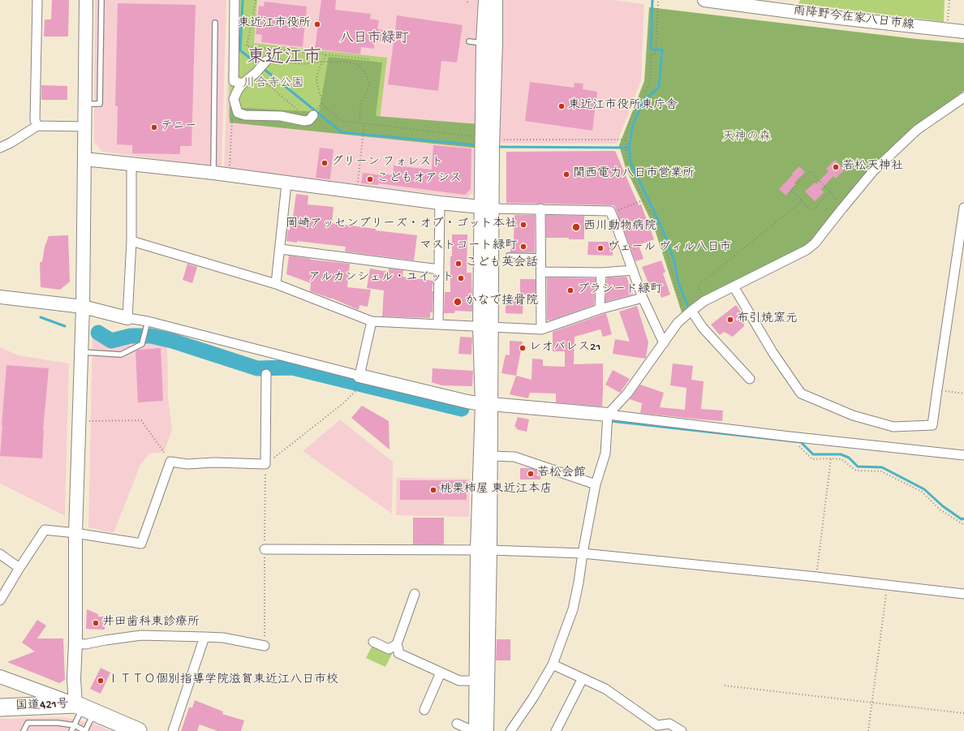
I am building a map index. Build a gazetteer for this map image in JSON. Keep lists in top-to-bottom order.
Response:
{
  "streets": {
    "highway": ["国道421号"],
    "street": ["雨降野今在家八日市線"]
  },
  "districts": ["八日市緑町", "東近江市"],
  "parks": ["川合寺公園", "天神の森"],
  "places": [
    "東近江市役所",
    "東近江市役所東庁舎",
    "テニー",
    "グリーン フォレスト",
    "若松天神社",
    "関西電力八日市営業所",
    "こどもオアシス",
    "岡崎アッセンブリーズ・オブ・ゴット本社",
    "西川動物病院",
    "マストコート緑町",
    "ヴェール ヴィル八日市",
    "こども英会話",
    "アルカンシェル・ユイット",
    "プラシード緑町",
    "かなで接骨院",
    "布引焼窯元",
    "レオパレス21",
    "若松会館",
    "桃栗柿屋 東近江本店",
    "井田歯科東診療所",
    "ＩＴＴＯ個別指導学院滋賀東近江八日市校"
  ]
}
